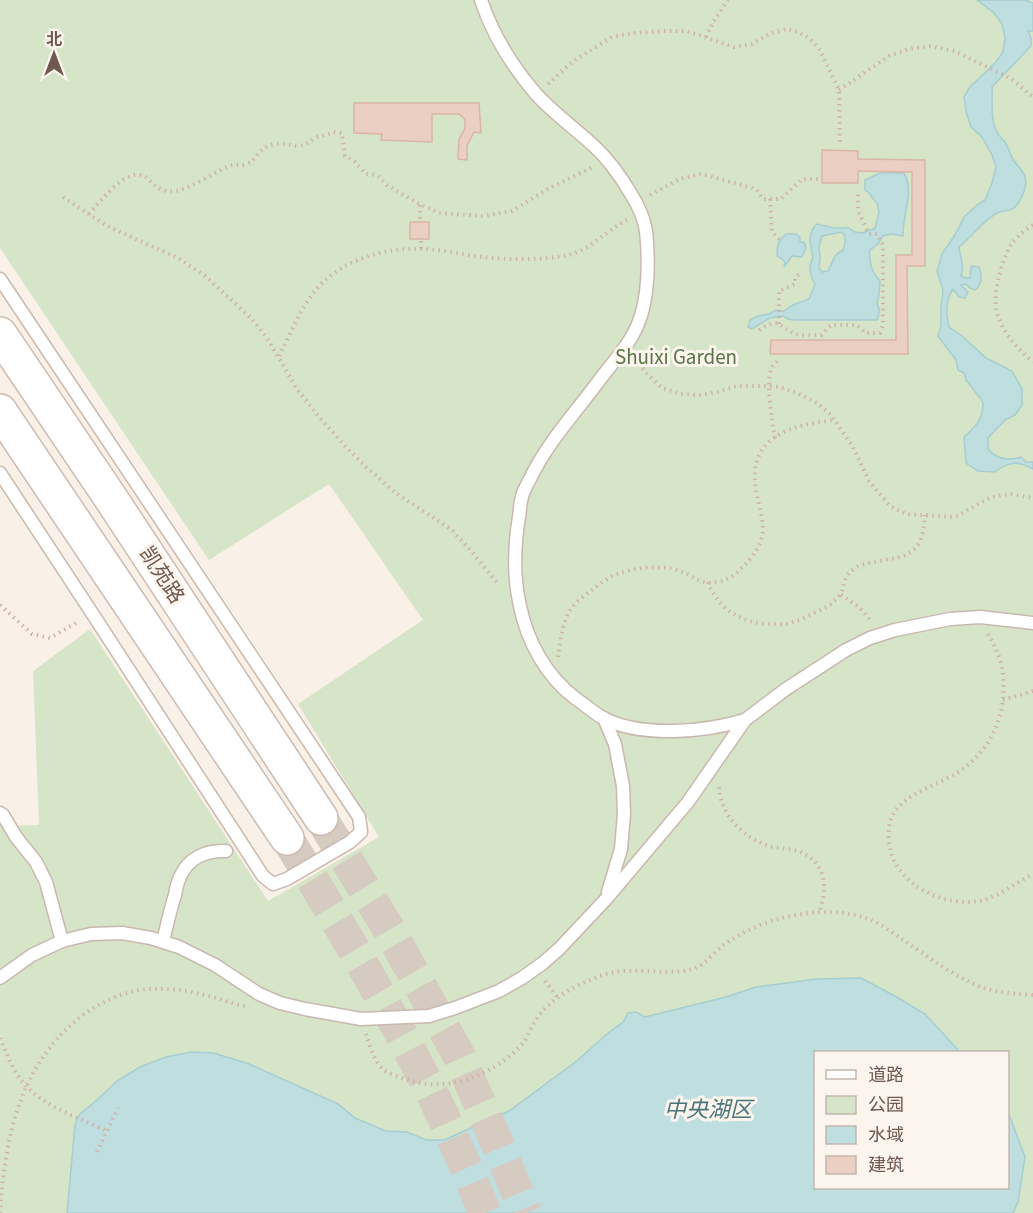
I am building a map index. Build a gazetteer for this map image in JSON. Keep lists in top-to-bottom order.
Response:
{
  "streets": {
    "main road": ["凯苑路"]
  },
  "water": ["中央湖区"],
  "parks": ["Shuixi Garden"],
  "legend": [
    "道路",
    "公园",
    "水域",
    "建筑"
  ],
  "north": "top"
}
